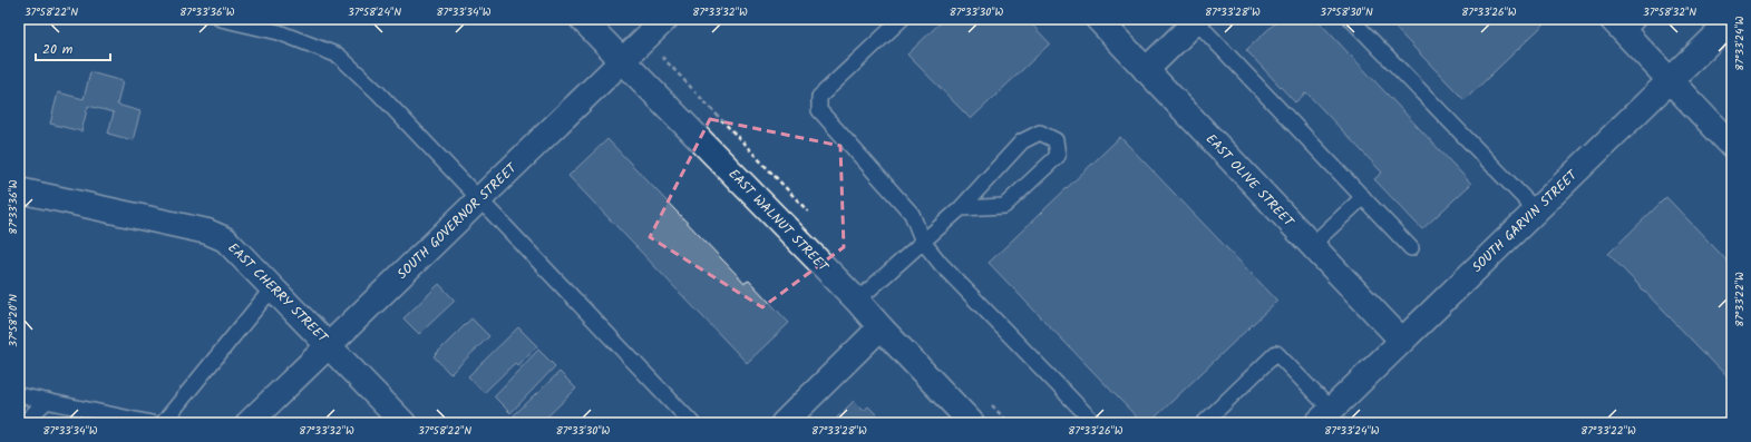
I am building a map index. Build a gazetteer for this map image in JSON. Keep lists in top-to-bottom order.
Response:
{
  "streets": {
    "street": [
      "EAST OLIVE STREET",
      "EAST WALNUT STREET",
      "SOUTH GOVERNOR STREET",
      "SOUTH GARVIN STREET",
      "EAST CHERRY STREET"
    ]
  },
  "crossings": [
    ["EAST OLIVE STREET", "SOUTH GARVIN STREET"],
    ["EAST WALNUT STREET", "SOUTH GOVERNOR STREET"],
    ["SOUTH GOVERNOR STREET", "EAST CHERRY STREET"]
  ],
  "scale_bar": "20 m",
  "coordinates": [
    "37°58'22\"N",
    "87°33'36\"W",
    "37°58'24\"N",
    "87°33'34\"W",
    "87°33'32\"W",
    "87°33'30\"W",
    "87°33'28\"W",
    "37°58'30\"N",
    "87°33'26\"W",
    "37°58'32\"N",
    "87°33'24\"W",
    "87°33'22\"W",
    "37°58'20\"N"
  ]
}
